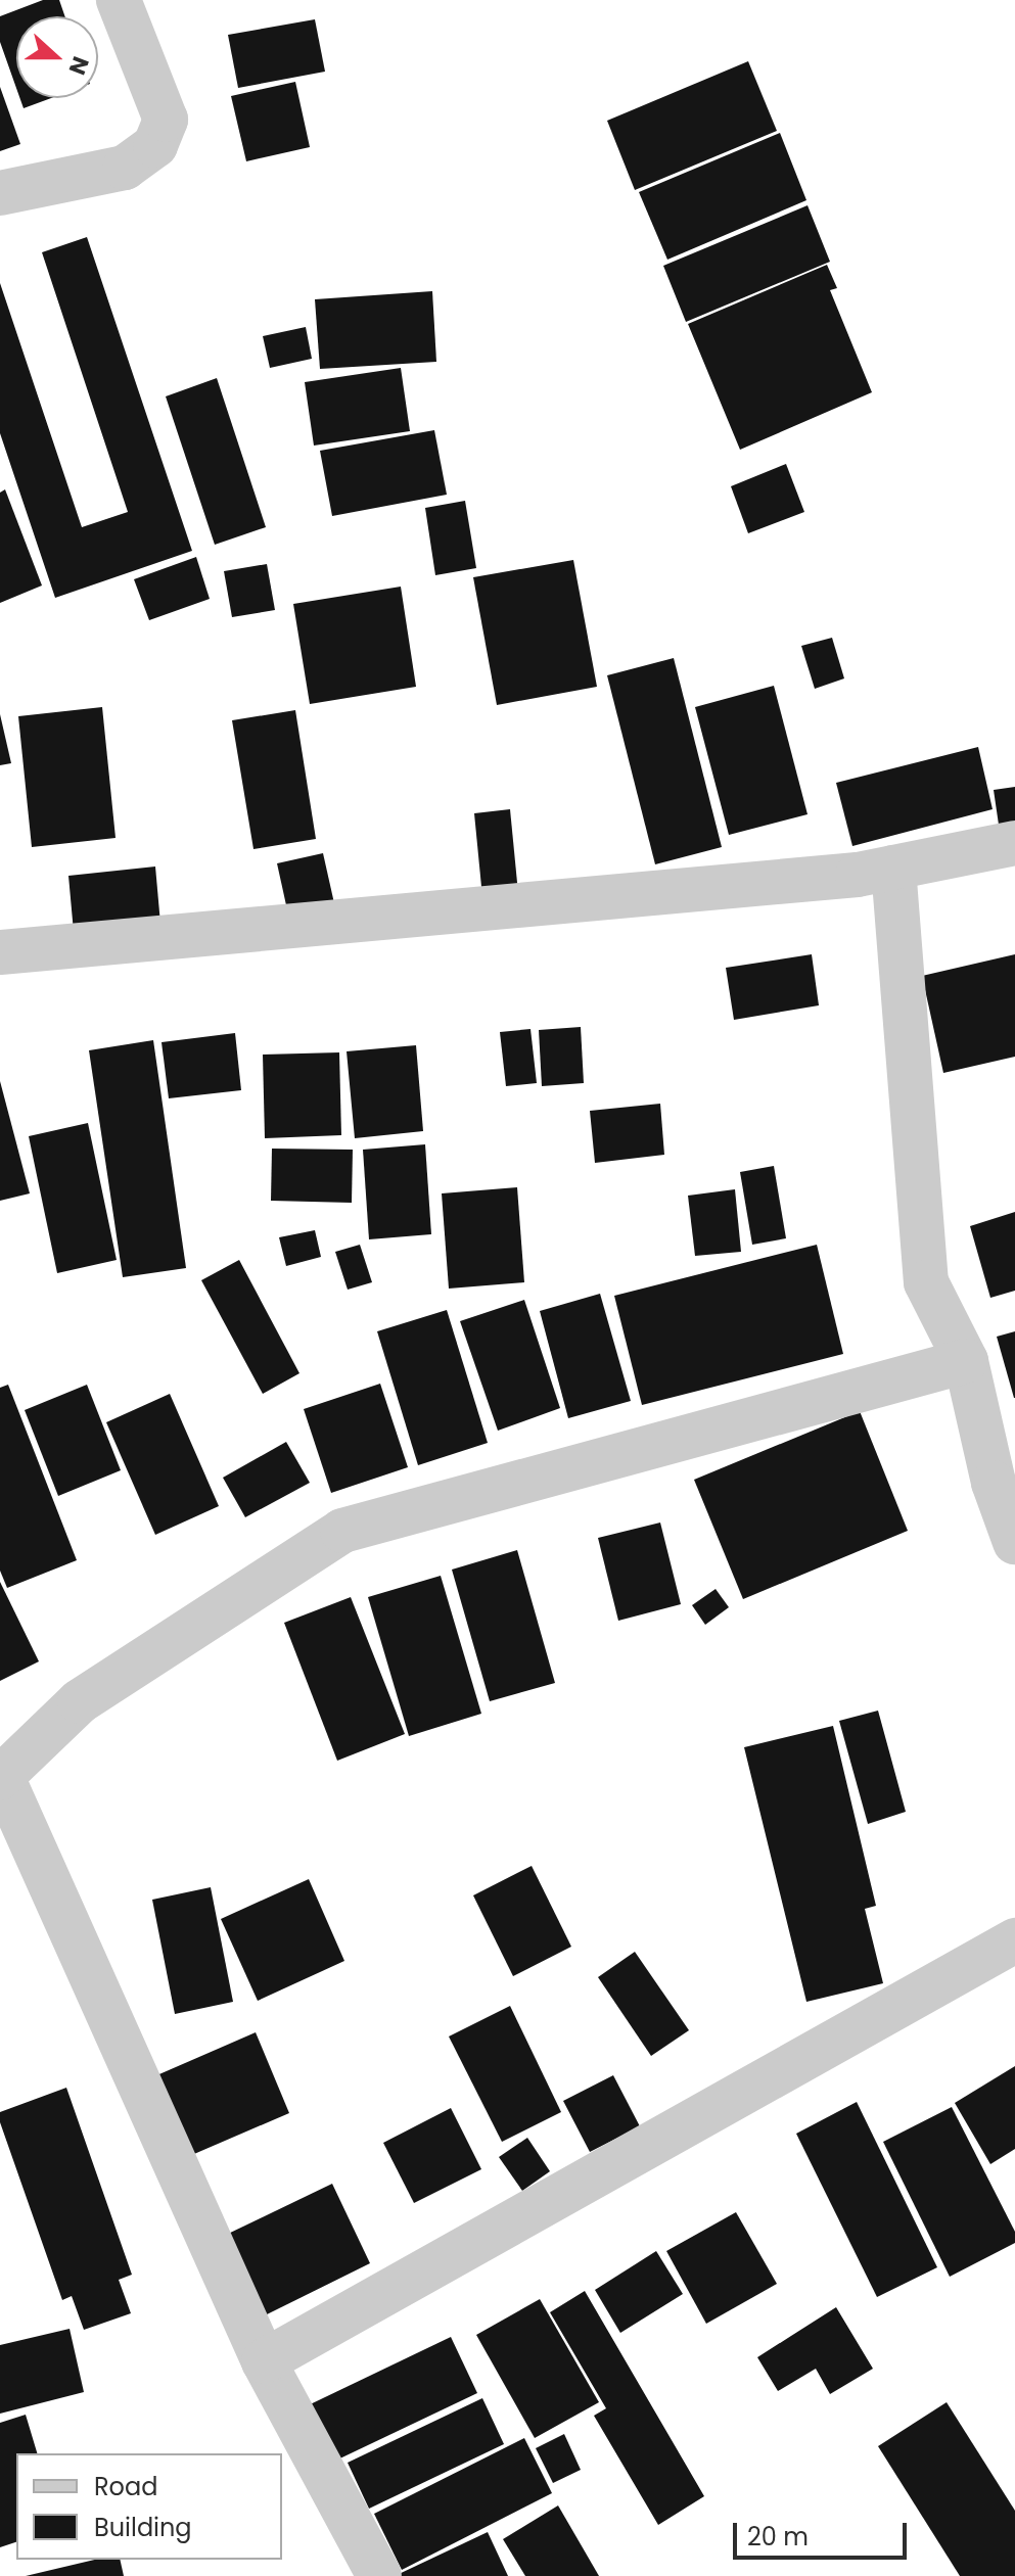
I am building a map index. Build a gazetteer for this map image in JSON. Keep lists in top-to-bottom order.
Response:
{
  "legend": ["Road", "Building"],
  "scale_bar": "20 m",
  "north": "right"
}
